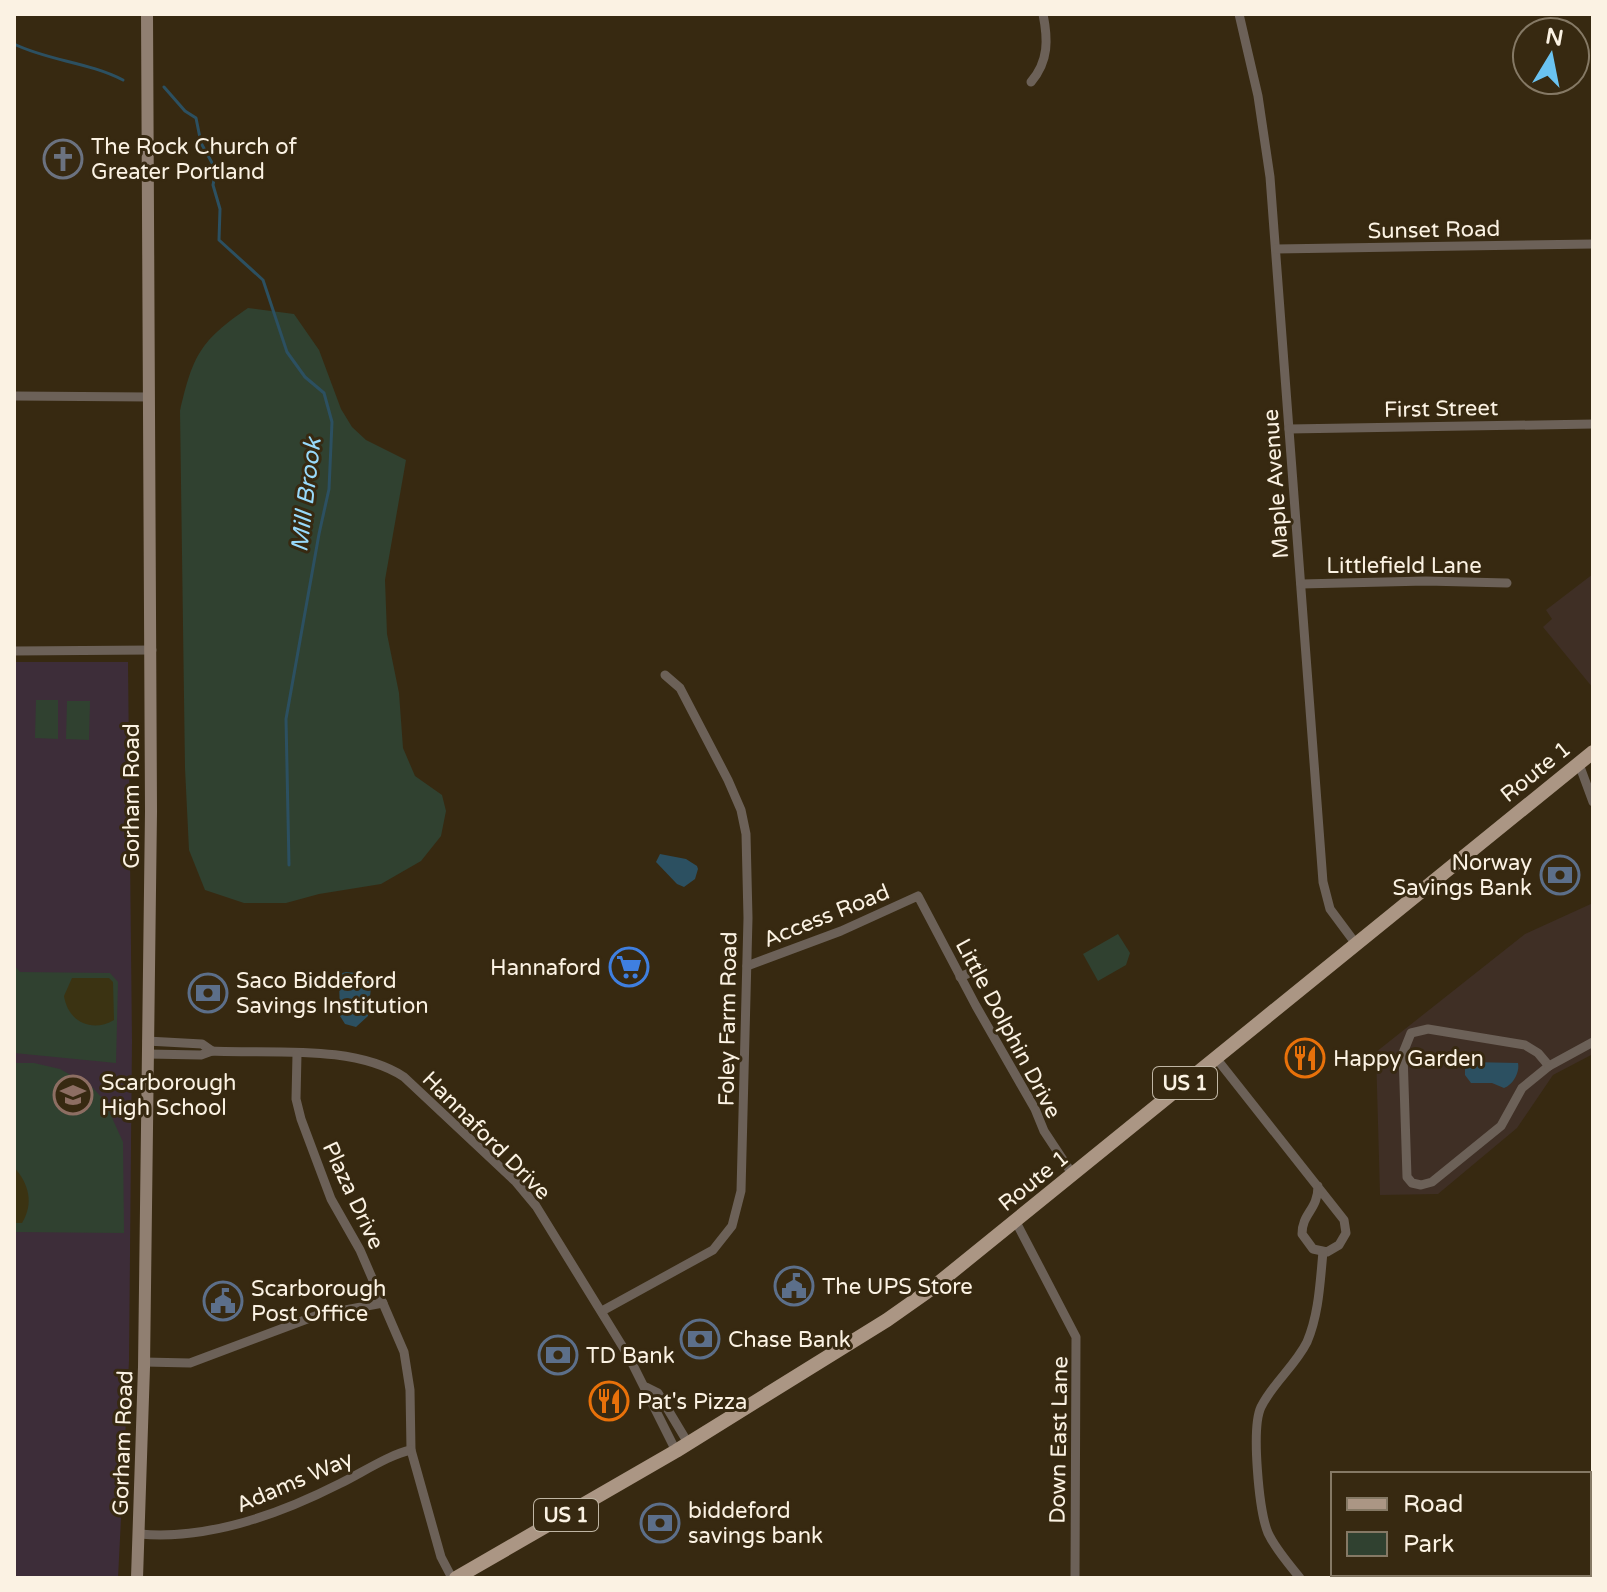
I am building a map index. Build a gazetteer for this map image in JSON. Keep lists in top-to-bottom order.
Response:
{
  "streets": {
    "main road": ["Route 1", "Gorham Road", "US 1"],
    "street": [
      "Sunset Road",
      "First Street",
      "Maple Avenue",
      "Littlefield Lane",
      "Access Road",
      "Foley Farm Road",
      "Little Dolphin Drive",
      "Hannaford Drive",
      "Plaza Drive",
      "Down East Lane",
      "Adams Way"
    ]
  },
  "crossings": [
    ["Sunset Road", "Maple Avenue"],
    ["First Street", "Maple Avenue"],
    ["Maple Avenue", "Littlefield Lane"],
    ["Maple Avenue", "Route 1"],
    ["Route 1", "Little Dolphin Drive"],
    ["Route 1", "Hannaford Drive"],
    ["Route 1", "Plaza Drive"],
    ["Route 1", "Down East Lane"],
    ["Gorham Road", "Hannaford Drive"],
    ["Gorham Road", "Adams Way"],
    ["Access Road", "Foley Farm Road"],
    ["Access Road", "Little Dolphin Drive"],
    ["Foley Farm Road", "Hannaford Drive"],
    ["Hannaford Drive", "Plaza Drive"],
    ["Plaza Drive", "Adams Way"]
  ],
  "water": ["Mill Brook"],
  "places": {
    "church": ["The Rock Church of Greater Portland"],
    "bank": [
      "Norway Savings Bank",
      "Saco Biddeford Savings Institution",
      "Chase Bank",
      "TD Bank",
      "biddeford savings bank"
    ],
    "supermarket": ["Hannaford"],
    "restaurant": ["Happy Garden", "Pat's Pizza"],
    "school or university": ["Scarborough High School"],
    "public building": ["The UPS Store", "Scarborough Post Office"]
  },
  "legend": ["Road", "Park"],
  "north": "top"
}
